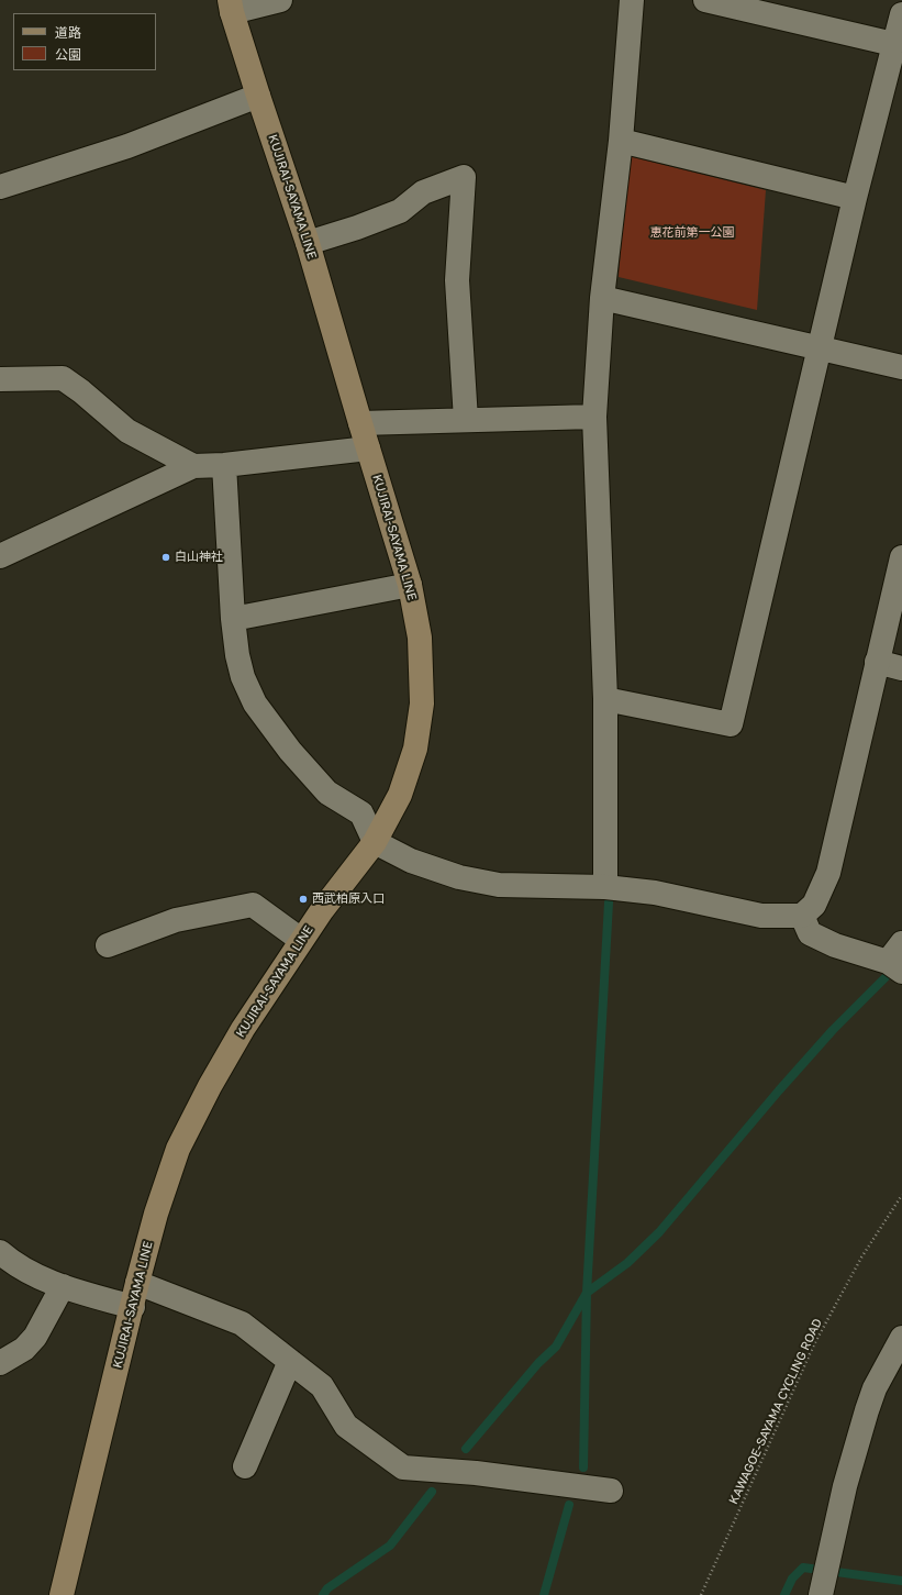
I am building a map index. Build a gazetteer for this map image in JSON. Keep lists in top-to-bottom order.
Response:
{
  "streets": {
    "main road": ["KUJIRAI-SAYAMA LINE"],
    "path": ["KAWAGOE-SAYAMA CYCLING ROAD"]
  },
  "parks": ["恵花前第一公園"],
  "places": ["白山神社", "西武柏原入口"],
  "legend": ["道路", "公園"]
}
